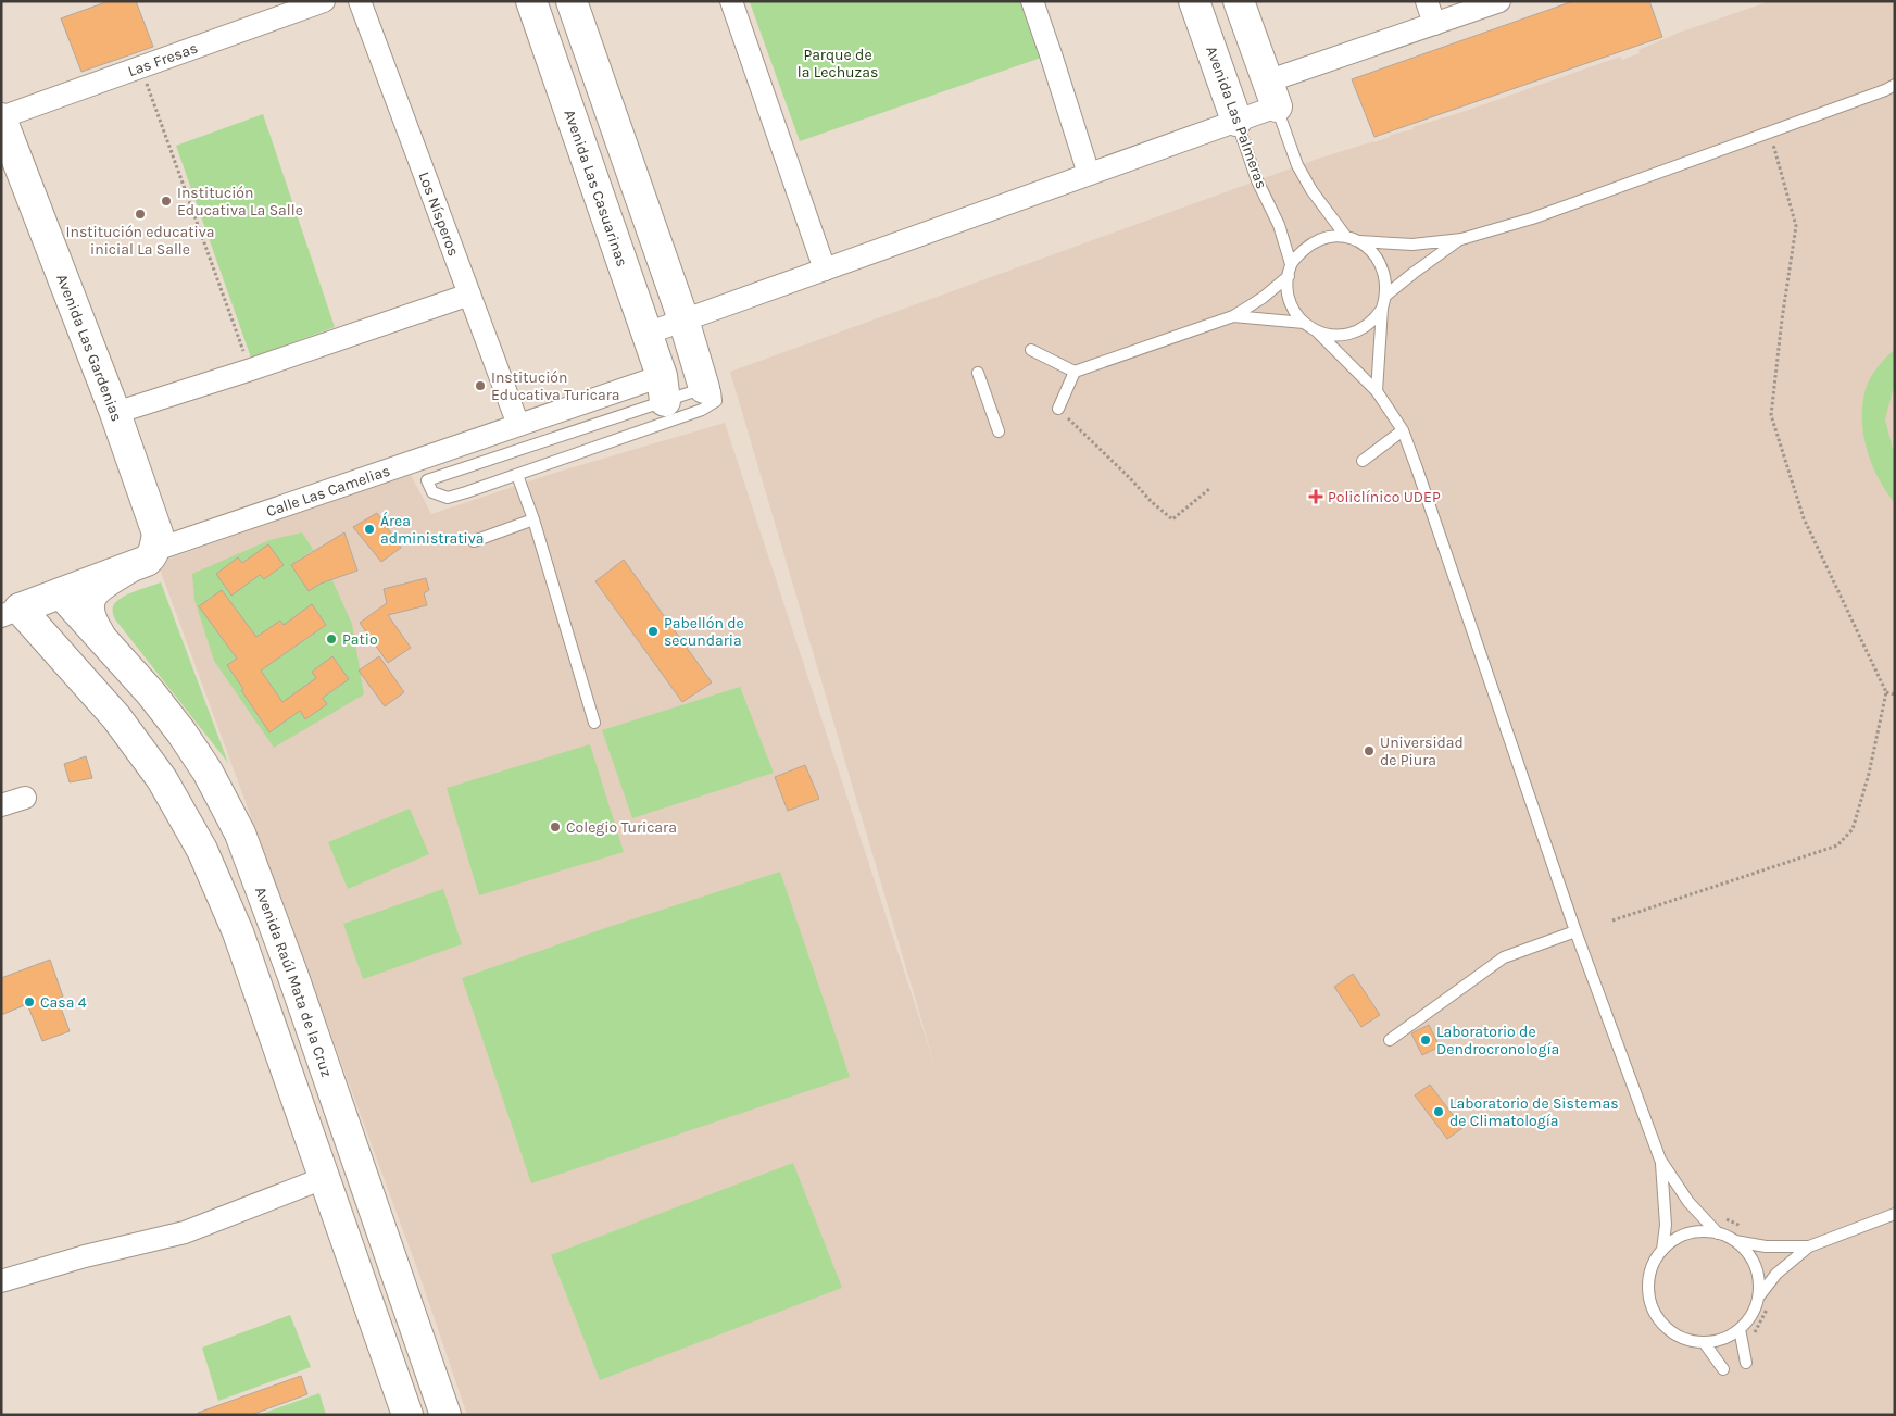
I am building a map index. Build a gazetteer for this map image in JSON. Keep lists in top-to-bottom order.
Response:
{
  "streets": {
    "main road": [
      "Avenida Las Palmeras",
      "Avenida Las Casuarinas",
      "Avenida Las Gardenias",
      "Calle Las Camelias",
      "Avenida Raúl Mata de la Cruz"
    ],
    "street": ["Las Fresas", "Los Nísperos"]
  },
  "crossings": [
    ["Las Fresas", "Avenida Las Gardenias"],
    ["Avenida Las Casuarinas", "Calle Las Camelias"],
    ["Los Nísperos", "Calle Las Camelias"],
    ["Avenida Las Gardenias", "Calle Las Camelias"],
    ["Calle Las Camelias", "Avenida Raúl Mata de la Cruz"]
  ],
  "parks": ["Parque de la Lechuzas"],
  "places": {
    "other": [
      "Institución Educativa La Salle",
      "Institución educativa inicial La Salle",
      "Institución Educativa Turicara",
      "Área administrativa",
      "Pabellón de secundaria",
      "Patio",
      "Universidad de Piura",
      "Colegio Turicara",
      "Casa 4",
      "Laboratorio de Dendrocronología",
      "Laboratorio de Sistemas de Climatología"
    ],
    "health": ["Policlínico UDEP"]
  }
}
